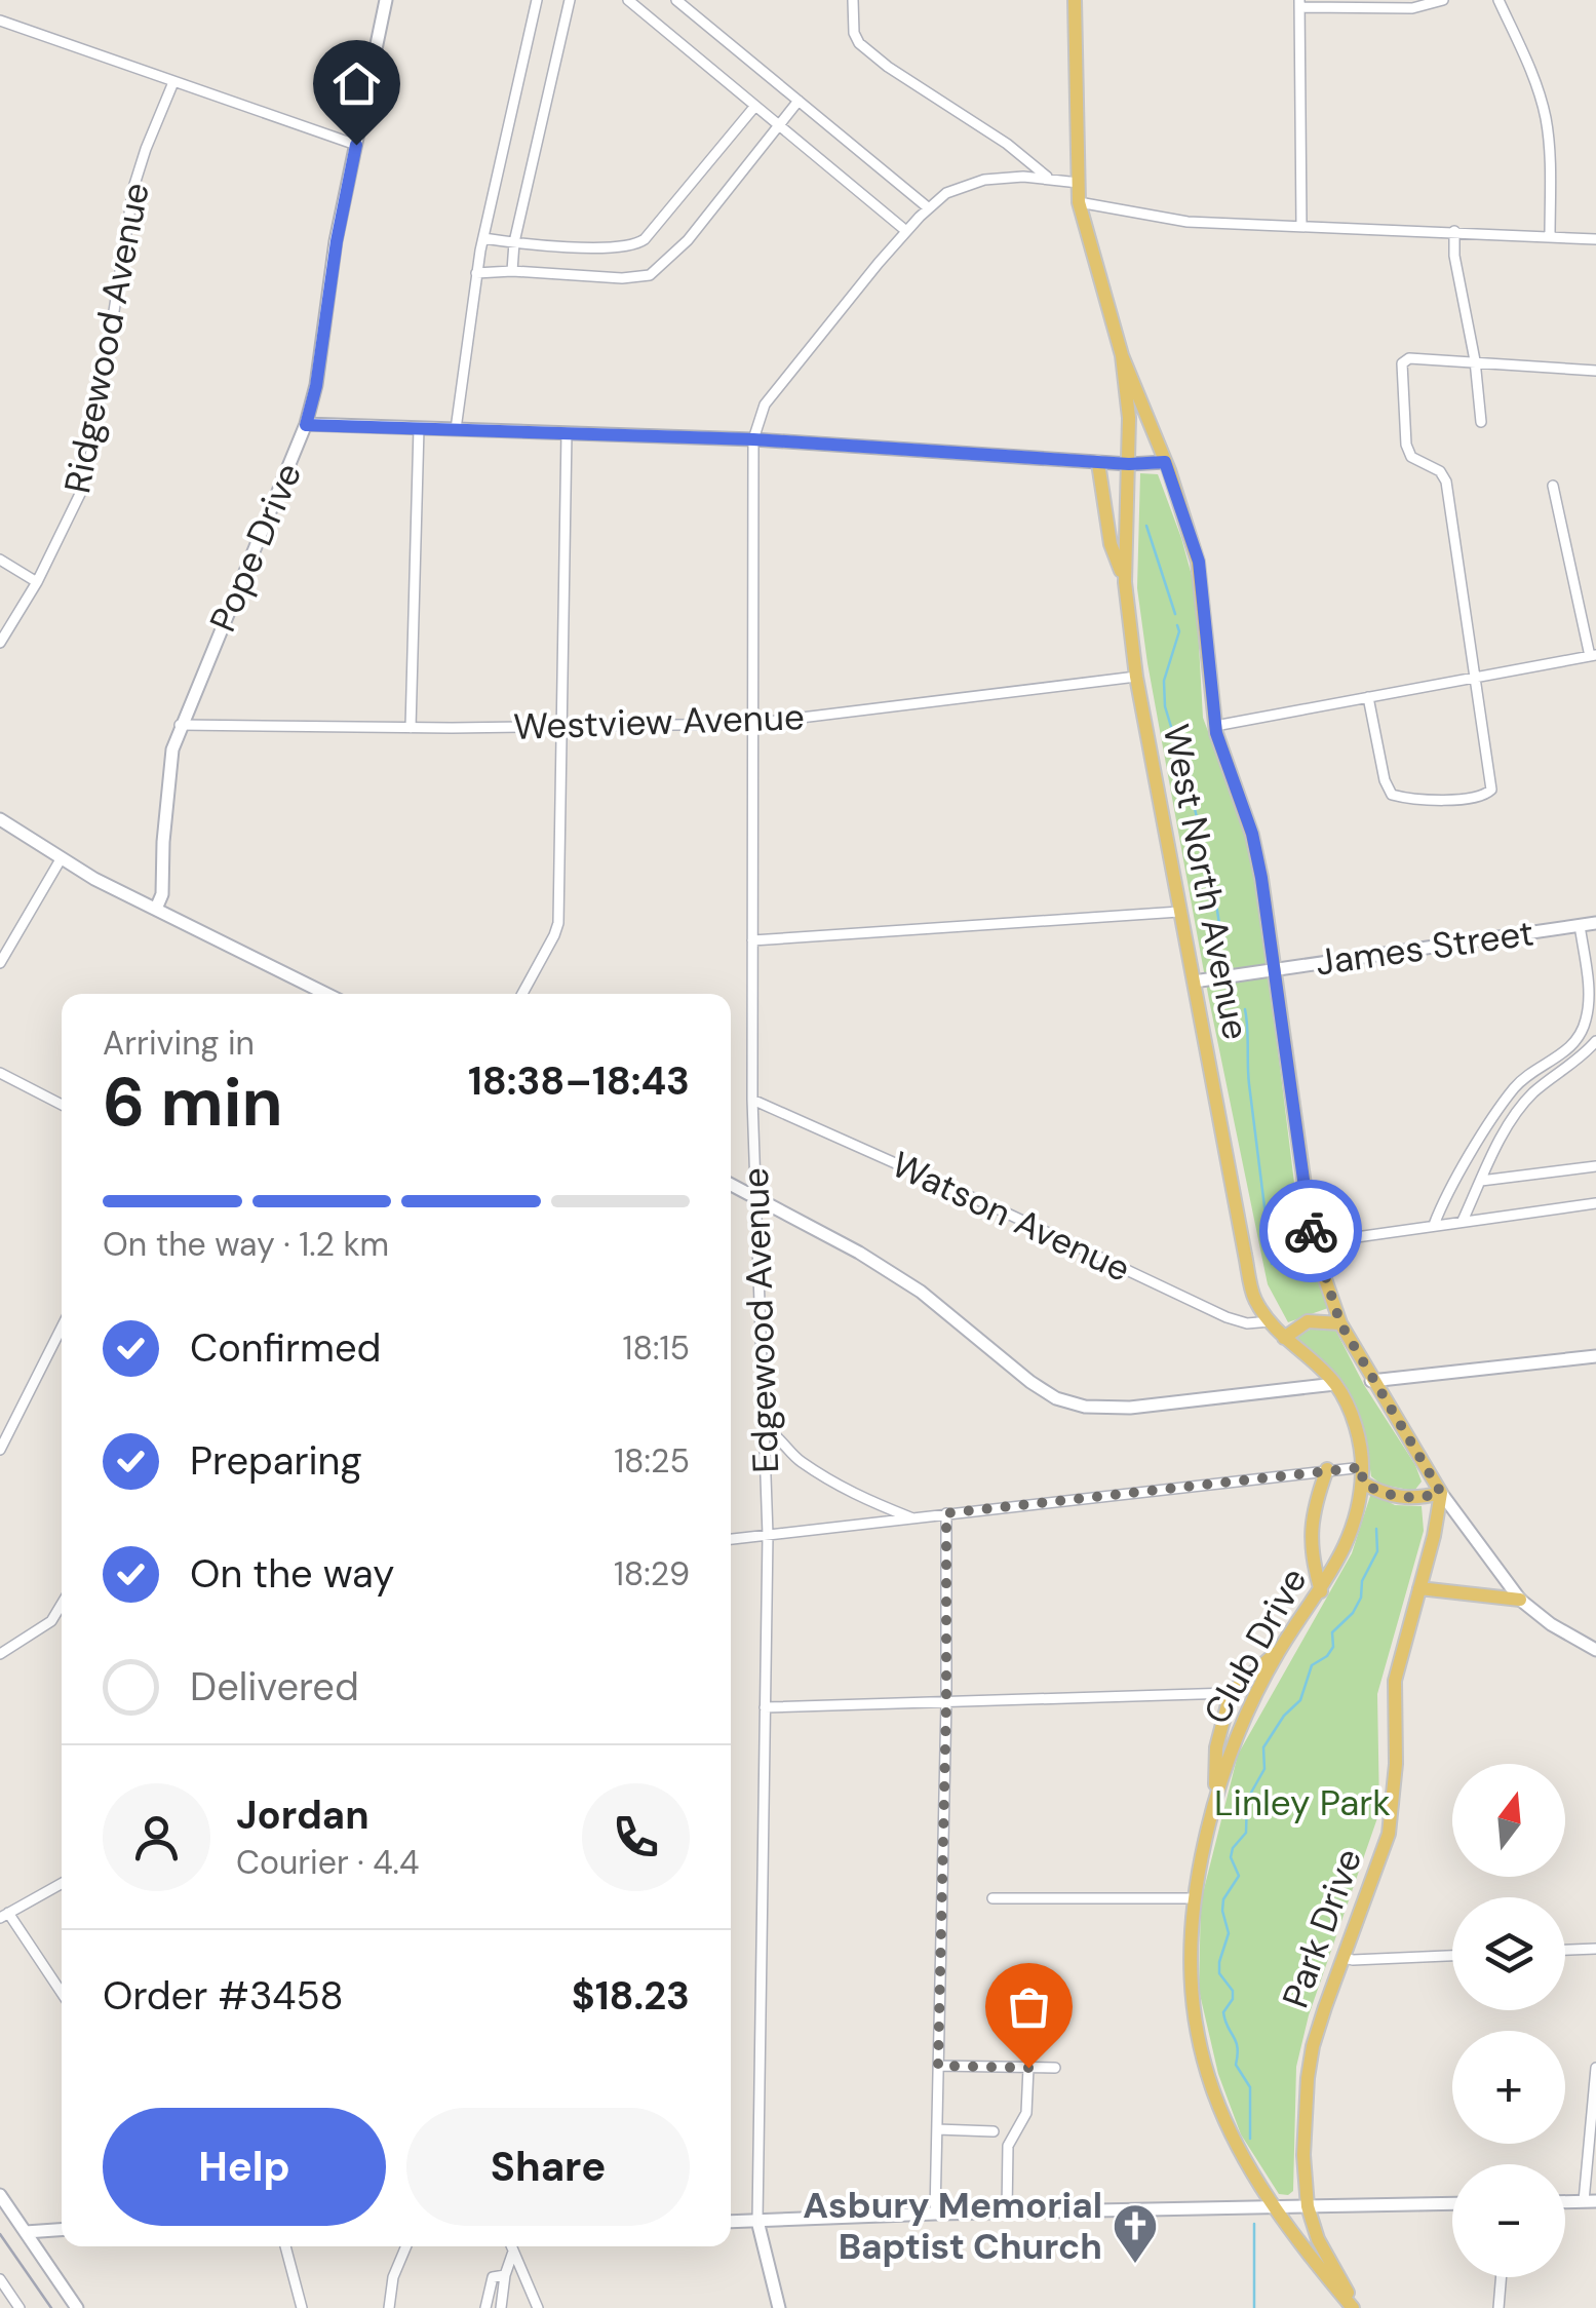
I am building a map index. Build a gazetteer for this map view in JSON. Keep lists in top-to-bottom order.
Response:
{
  "streets": {
    "main road": ["West North Avenue", "Club Drive", "Park Drive"],
    "street": [
      "Ridgewood Avenue",
      "Pope Drive",
      "Westview Avenue",
      "James Street",
      "Watson Avenue",
      "Edgewood Avenue"
    ]
  },
  "crossings": [
    ["Pope Drive", "Westview Avenue"],
    ["Westview Avenue", "West North Avenue"],
    ["Westview Avenue", "Edgewood Avenue"],
    ["West North Avenue", "James Street"],
    ["West North Avenue", "Watson Avenue"],
    ["Watson Avenue", "Edgewood Avenue"],
    ["Club Drive", "Park Drive"]
  ],
  "parks": ["Linley Park"],
  "places": {
    "church": ["Asbury Memorial Baptist Church"]
  },
  "north": "top",
  "page": {
    "heading": ["6 min", "Arriving in", "18:38–18:43"],
    "panel": [
      "Jordan",
      "Courier · 4.4",
      "Order #3458",
      "$18.23"
    ],
    "bar": "On the way · 1.2 km",
    "list": [
      ["Confirmed", "18:15"],
      ["Preparing", "18:25"],
      ["On the way", "18:29"],
      "Delivered"
    ],
    "map_buttons": ["+", "−"],
    "buttons": ["Help", "Share"]
  }
}
